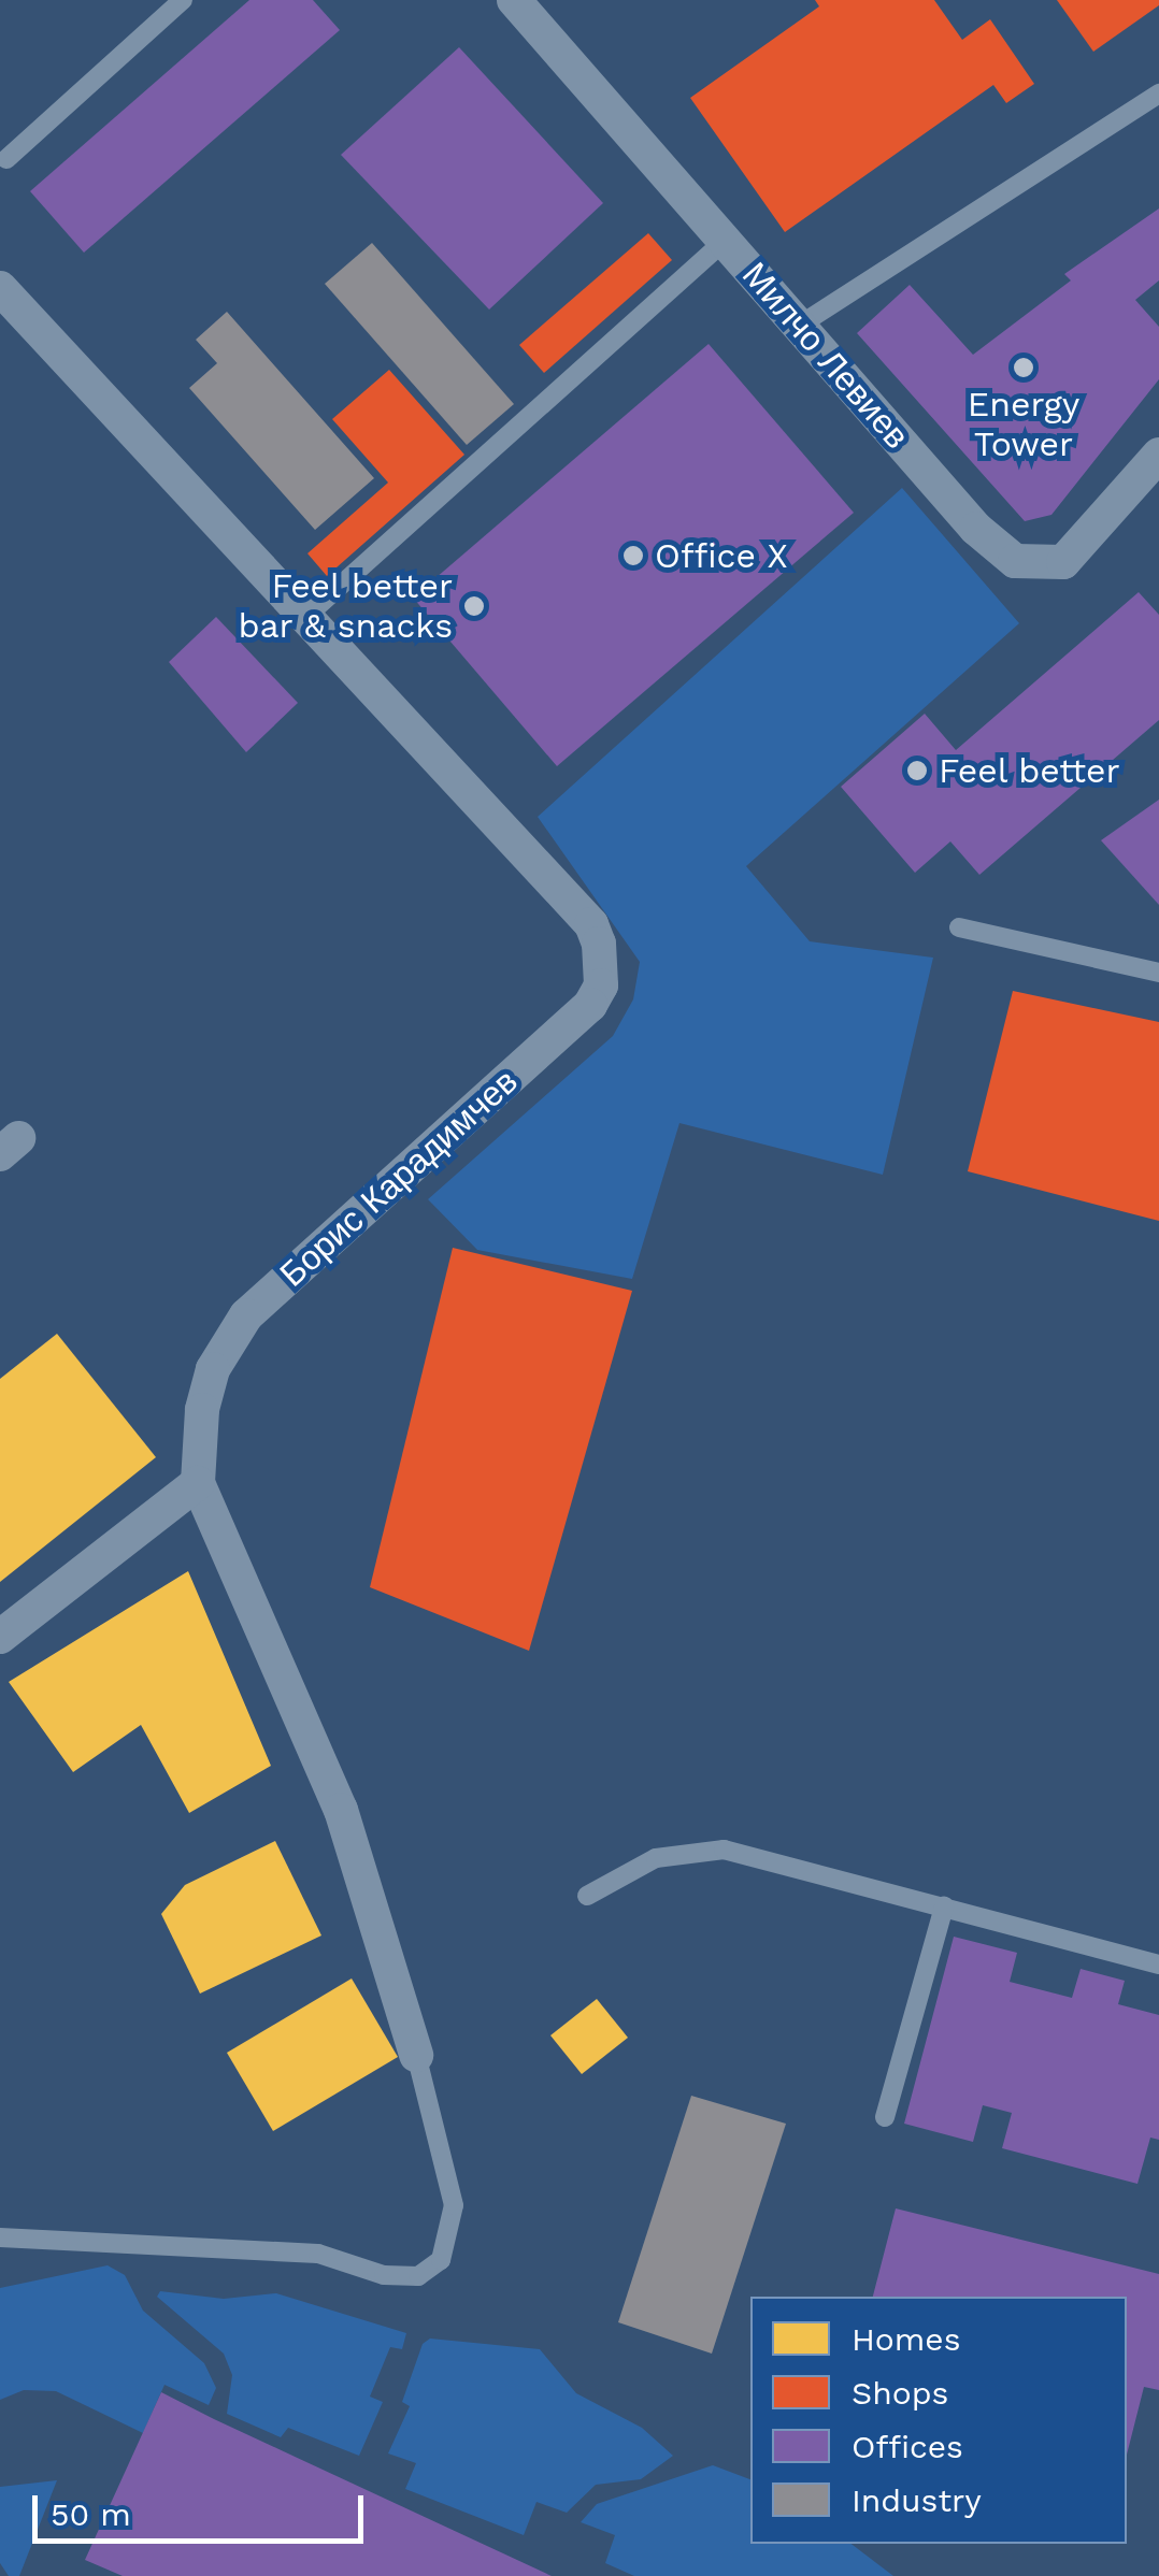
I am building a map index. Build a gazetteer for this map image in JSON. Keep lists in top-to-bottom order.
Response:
{
  "streets": {
    "street": ["Милчо Левиев", "Борис Карадимчев"]
  },
  "places": [
    "Energy Tower",
    "Office X",
    "Feel better bar & snacks",
    "Feel better"
  ],
  "legend": [
    "Homes",
    "Shops",
    "Offices",
    "Industry"
  ],
  "scale_bar": "50 m"
}
